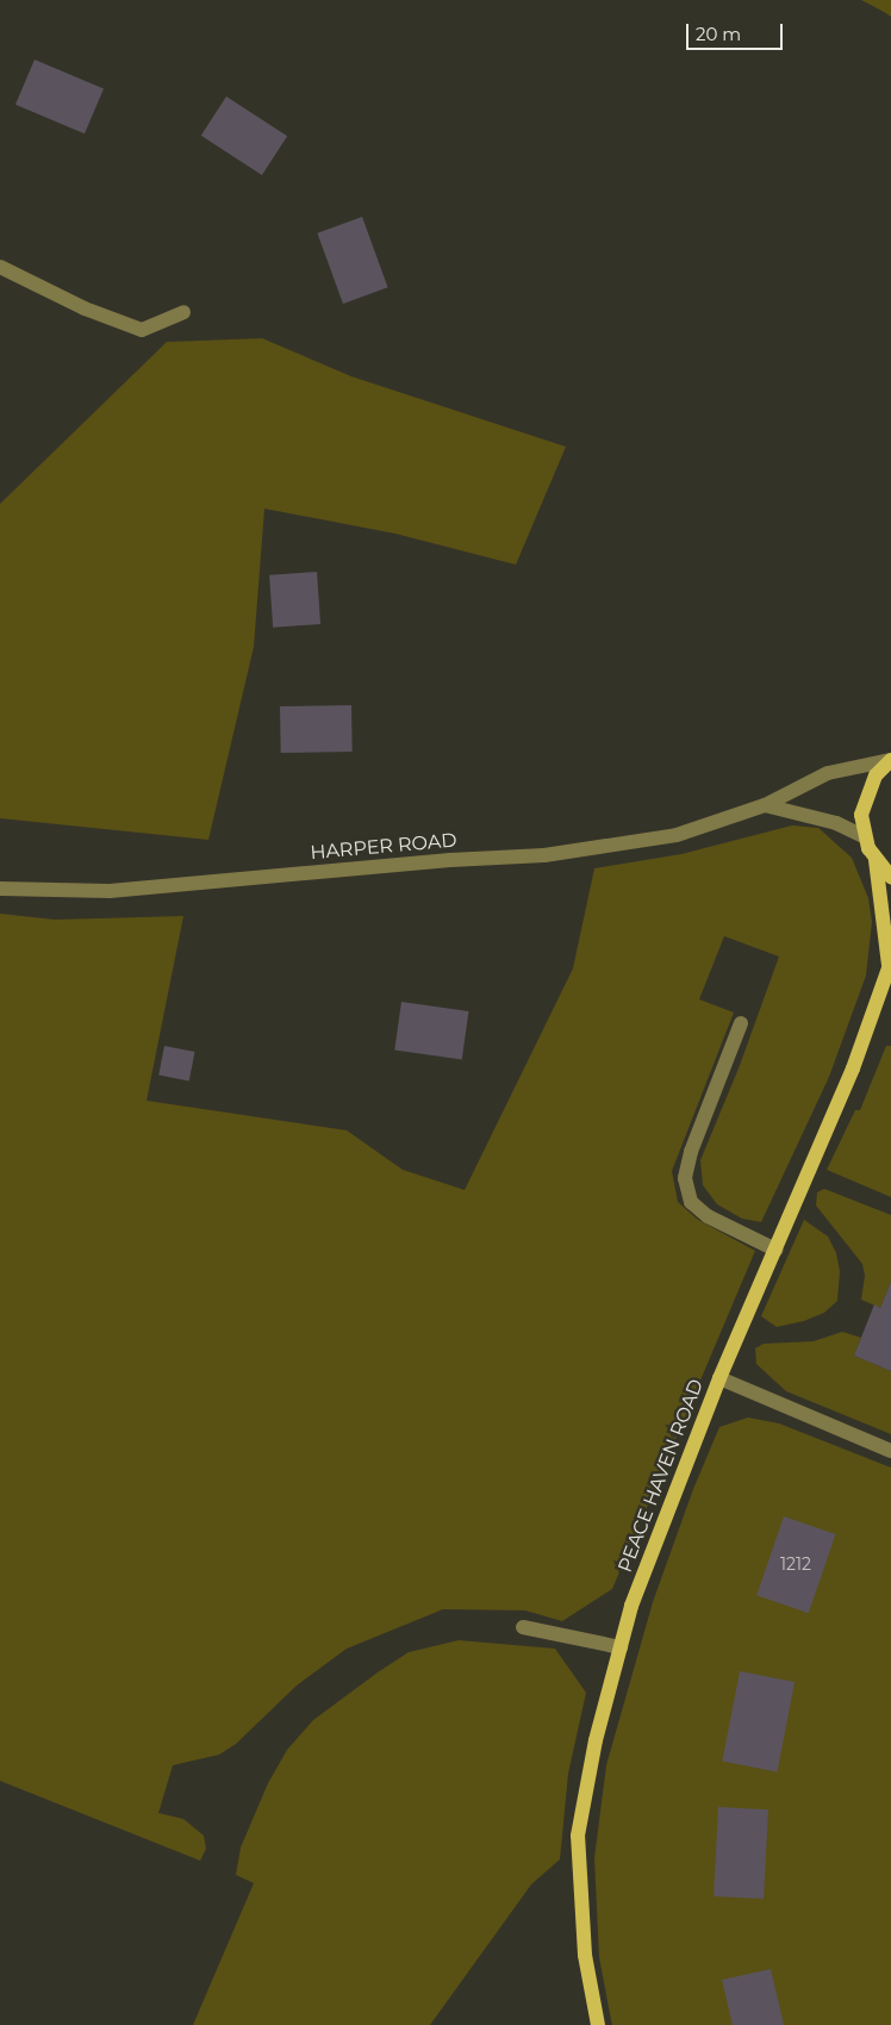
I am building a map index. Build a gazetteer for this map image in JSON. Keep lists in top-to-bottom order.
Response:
{
  "streets": {
    "main road": ["PEACE HAVEN ROAD"],
    "street": ["HARPER ROAD"]
  },
  "house_numbers": ["1212"],
  "scale_bar": "20 m"
}
